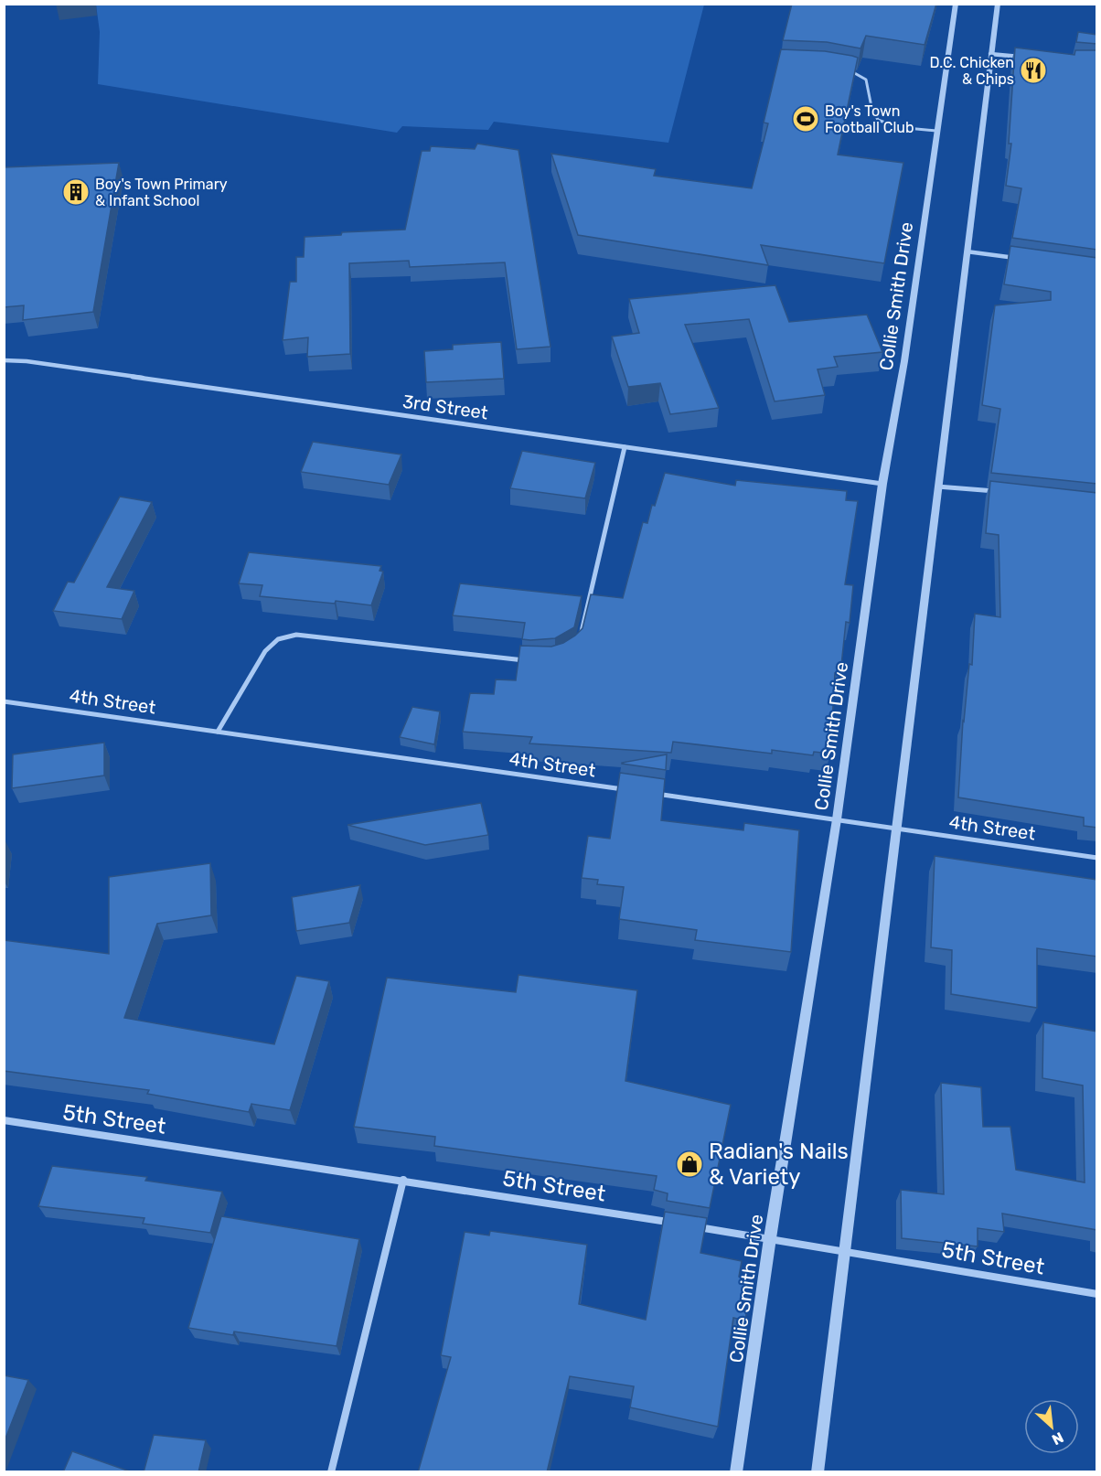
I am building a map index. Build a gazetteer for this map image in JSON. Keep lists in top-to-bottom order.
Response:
{
  "streets": {
    "street": [
      "Collie Smith Drive",
      "3rd Street",
      "4th Street",
      "5th Street"
    ]
  },
  "crossings": [
    ["Collie Smith Drive", "3rd Street"],
    ["Collie Smith Drive", "4th Street"],
    ["Collie Smith Drive", "5th Street"]
  ],
  "places": {
    "restaurant": ["D.C. Chicken & Chips"],
    "sports": ["Boy's Town Football Club"],
    "building": ["Boy's Town Primary & Infant School"],
    "shop": ["Radian's Nails & Variety"]
  },
  "north": "bottom right"
}
